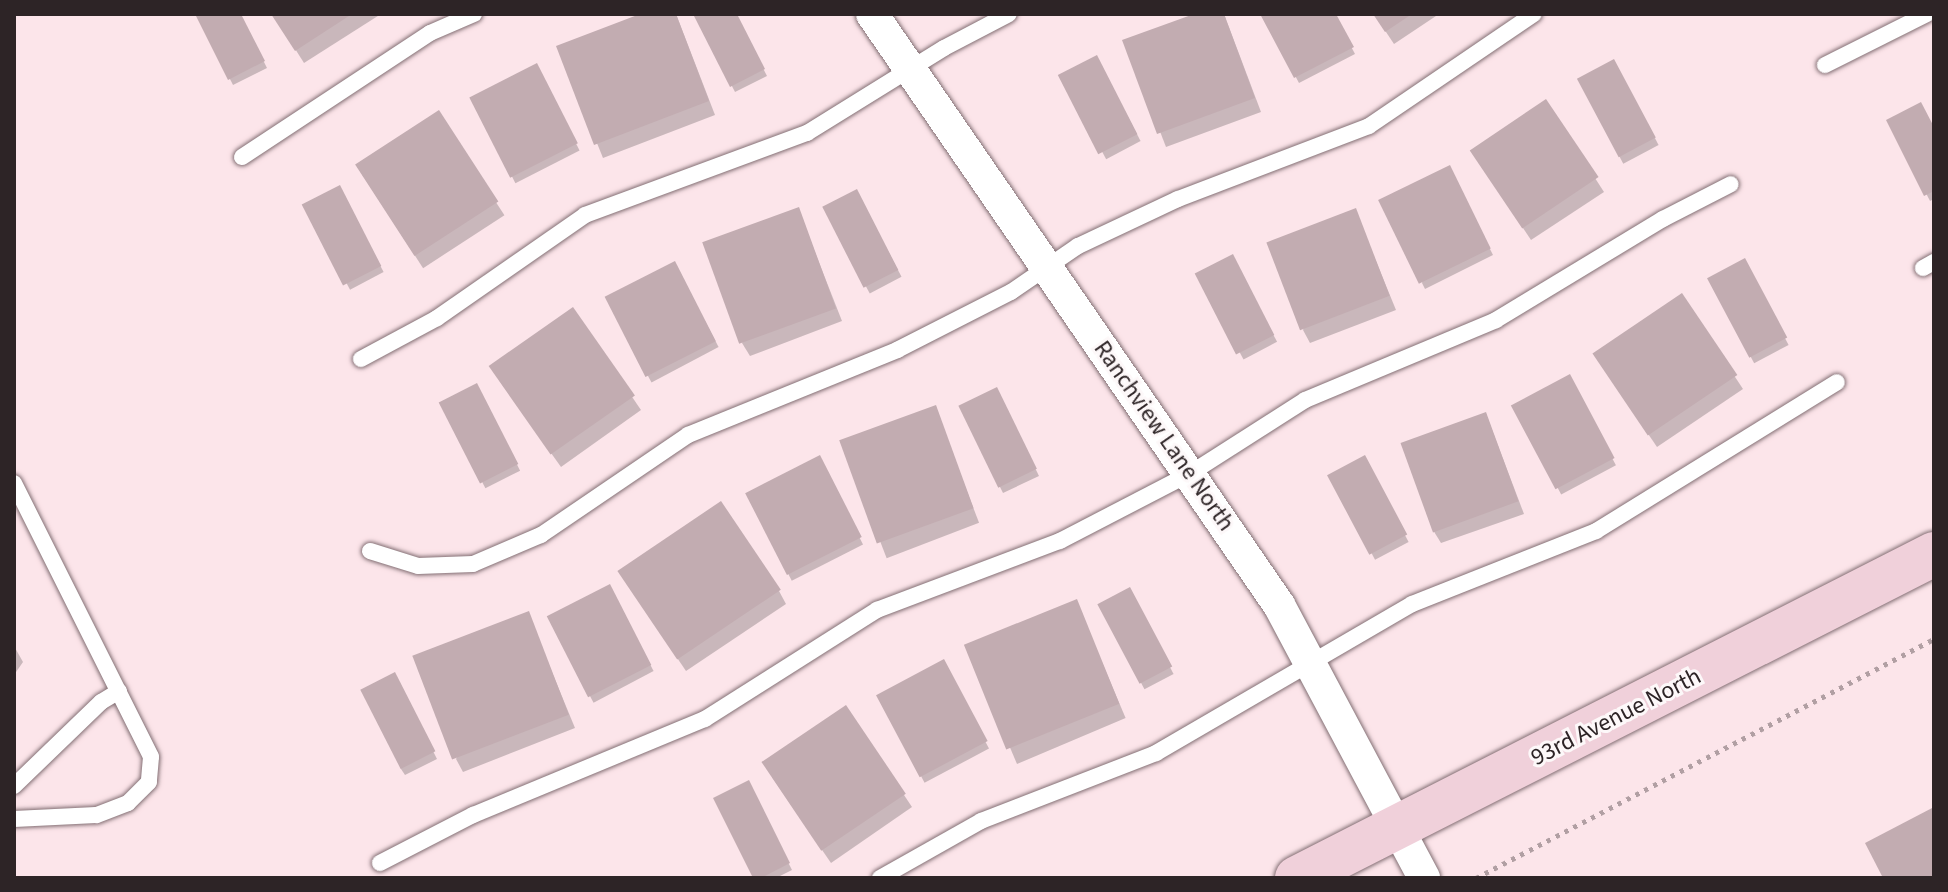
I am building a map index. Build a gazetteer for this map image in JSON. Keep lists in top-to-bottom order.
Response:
{
  "streets": {
    "main road": ["93rd Avenue North"],
    "street": ["Ranchview Lane North"]
  },
  "crossings": [
    ["Ranchview Lane North", "93rd Avenue North"]
  ]
}
